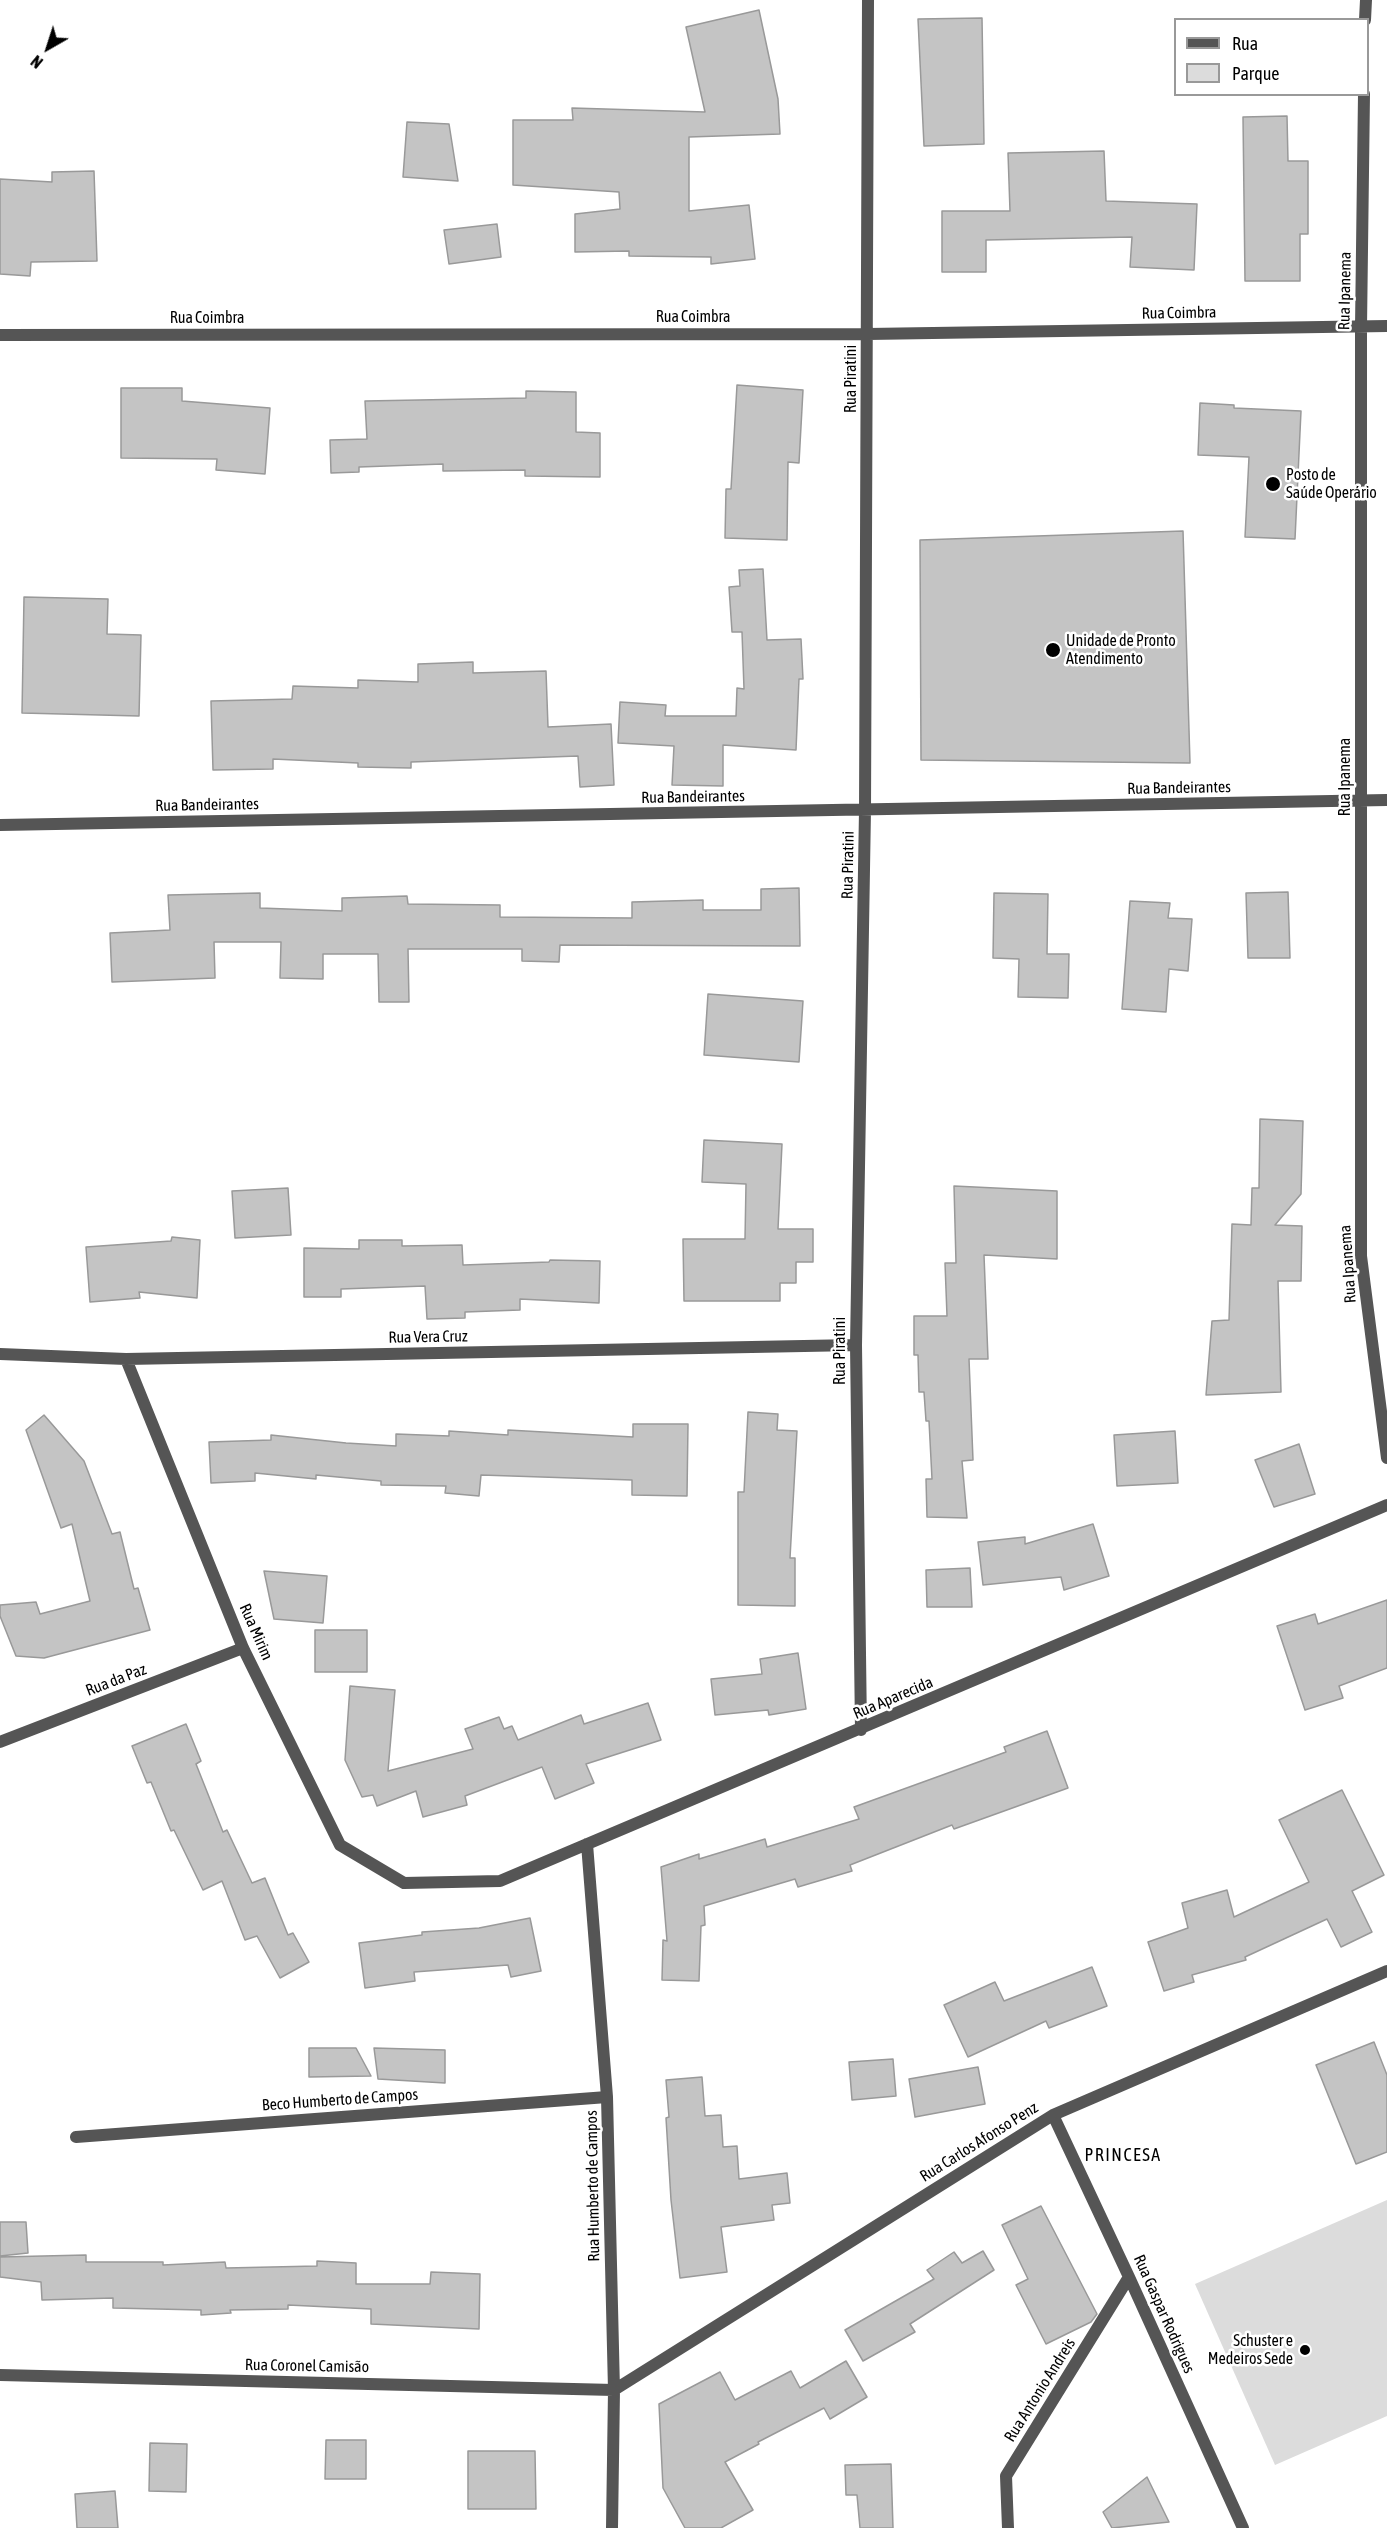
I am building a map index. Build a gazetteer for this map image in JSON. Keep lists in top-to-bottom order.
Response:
{
  "streets": {
    "street": [
      "Rua Ipanema",
      "Rua Coimbra",
      "Rua Piratini",
      "Rua Bandeirantes",
      "Rua Vera Cruz",
      "Rua Mirim",
      "Rua da Paz",
      "Rua Aparecida",
      "Beco Humberto de Campos",
      "Rua Carlos Afonso Penz",
      "Rua Humberto de Campos",
      "Rua Gaspar Rodrigues",
      "Rua Coronel Camisão",
      "Rua Antonio Andreis"
    ]
  },
  "crossings": [
    ["Rua Ipanema", "Rua Coimbra"],
    ["Rua Ipanema", "Rua Bandeirantes"],
    ["Rua Coimbra", "Rua Piratini"],
    ["Rua Piratini", "Rua Bandeirantes"],
    ["Rua Piratini", "Rua Vera Cruz"],
    ["Rua Piratini", "Rua Aparecida"],
    ["Rua Vera Cruz", "Rua Mirim"],
    ["Rua Mirim", "Rua da Paz"],
    ["Rua Mirim", "Rua Aparecida"],
    ["Rua Aparecida", "Rua Humberto de Campos"],
    ["Beco Humberto de Campos", "Rua Humberto de Campos"],
    ["Rua Carlos Afonso Penz", "Rua Humberto de Campos"],
    ["Rua Carlos Afonso Penz", "Rua Gaspar Rodrigues"],
    ["Rua Carlos Afonso Penz", "Rua Coronel Camisão"],
    ["Rua Humberto de Campos", "Rua Coronel Camisão"],
    ["Rua Gaspar Rodrigues", "Rua Antonio Andreis"]
  ],
  "districts": ["PRINCESA"],
  "places": ["Posto de Saúde Operário", "Unidade de Pronto Atendimento", "Schuster e Medeiros Sede"],
  "legend": ["Rua", "Parque"],
  "north": "bottom left"
}
